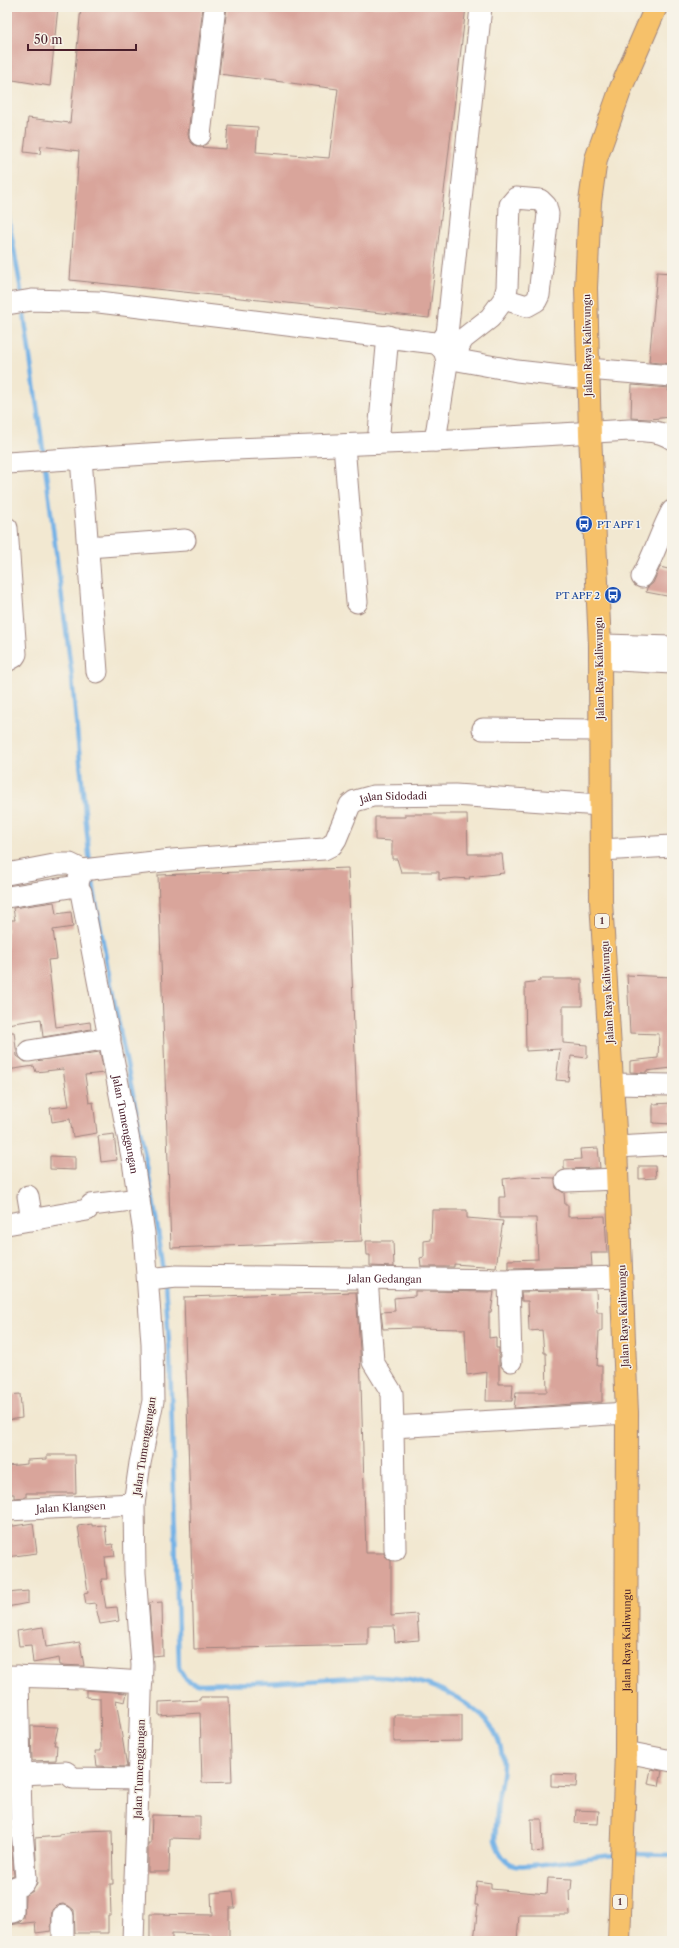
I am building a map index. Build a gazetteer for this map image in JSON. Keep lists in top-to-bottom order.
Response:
{
  "streets": {
    "main road": ["Jalan Raya Kaliwungu", "1"],
    "street": [
      "Jalan Sidodadi",
      "Jalan Tumenggungan",
      "Jalan Gedangan",
      "Jalan Klangsen"
    ]
  },
  "crossings": [
    ["Jalan Raya Kaliwungu", "Jalan Sidodadi"],
    ["Jalan Raya Kaliwungu", "Jalan Gedangan"],
    ["Jalan Sidodadi", "Jalan Tumenggungan"],
    ["Jalan Tumenggungan", "Jalan Gedangan"],
    ["Jalan Tumenggungan", "Jalan Klangsen"]
  ],
  "places": {
    "bus stop": ["PT APF 1", "PT APF 2"]
  },
  "scale_bar": "50 m"
}
